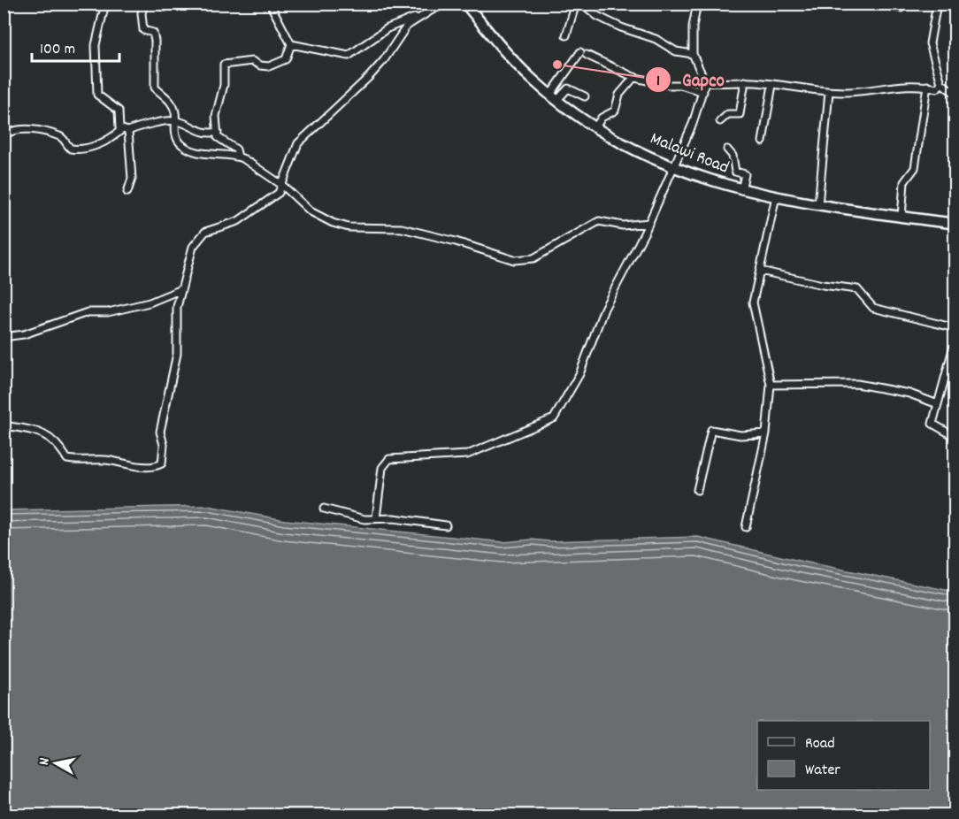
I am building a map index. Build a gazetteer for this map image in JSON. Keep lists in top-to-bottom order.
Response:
{
  "streets": {
    "main road": ["Malawi Road"]
  },
  "places": ["Gapco"],
  "legend": ["Road", "Water"],
  "scale_bar": "100 m",
  "north": "left"
}
